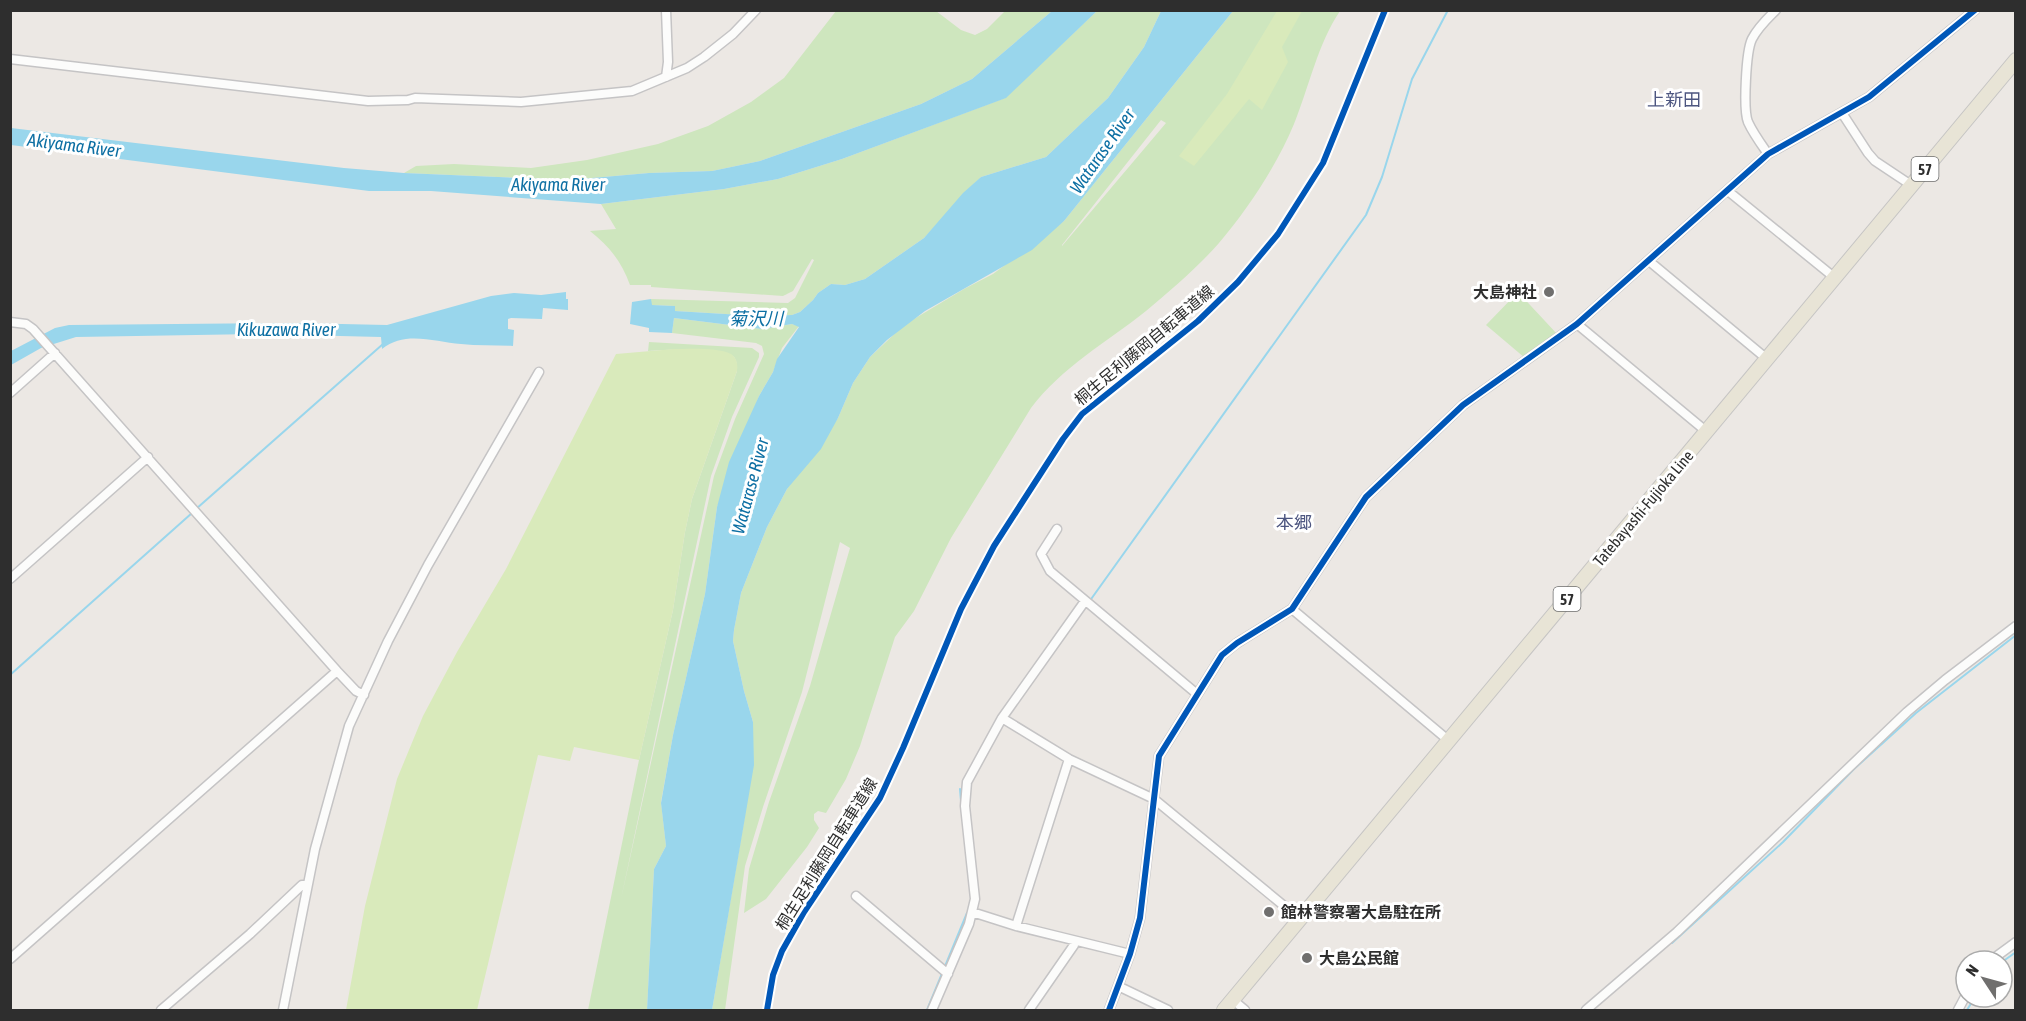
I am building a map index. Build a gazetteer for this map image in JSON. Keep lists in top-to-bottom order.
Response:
{
  "streets": {
    "main road": ["57", "Tatebayashi-Fujioka Line"],
    "cycle path": ["桐生足利藤岡自転車道線"]
  },
  "districts": ["上新田", "本郷"],
  "water": [
    "Akiyama River",
    "Watarase River",
    "菊沢川",
    "Kikuzawa River"
  ],
  "places": ["大島神社", "館林警察署大島駐在所", "大島公民館"],
  "north": "top left"
}
